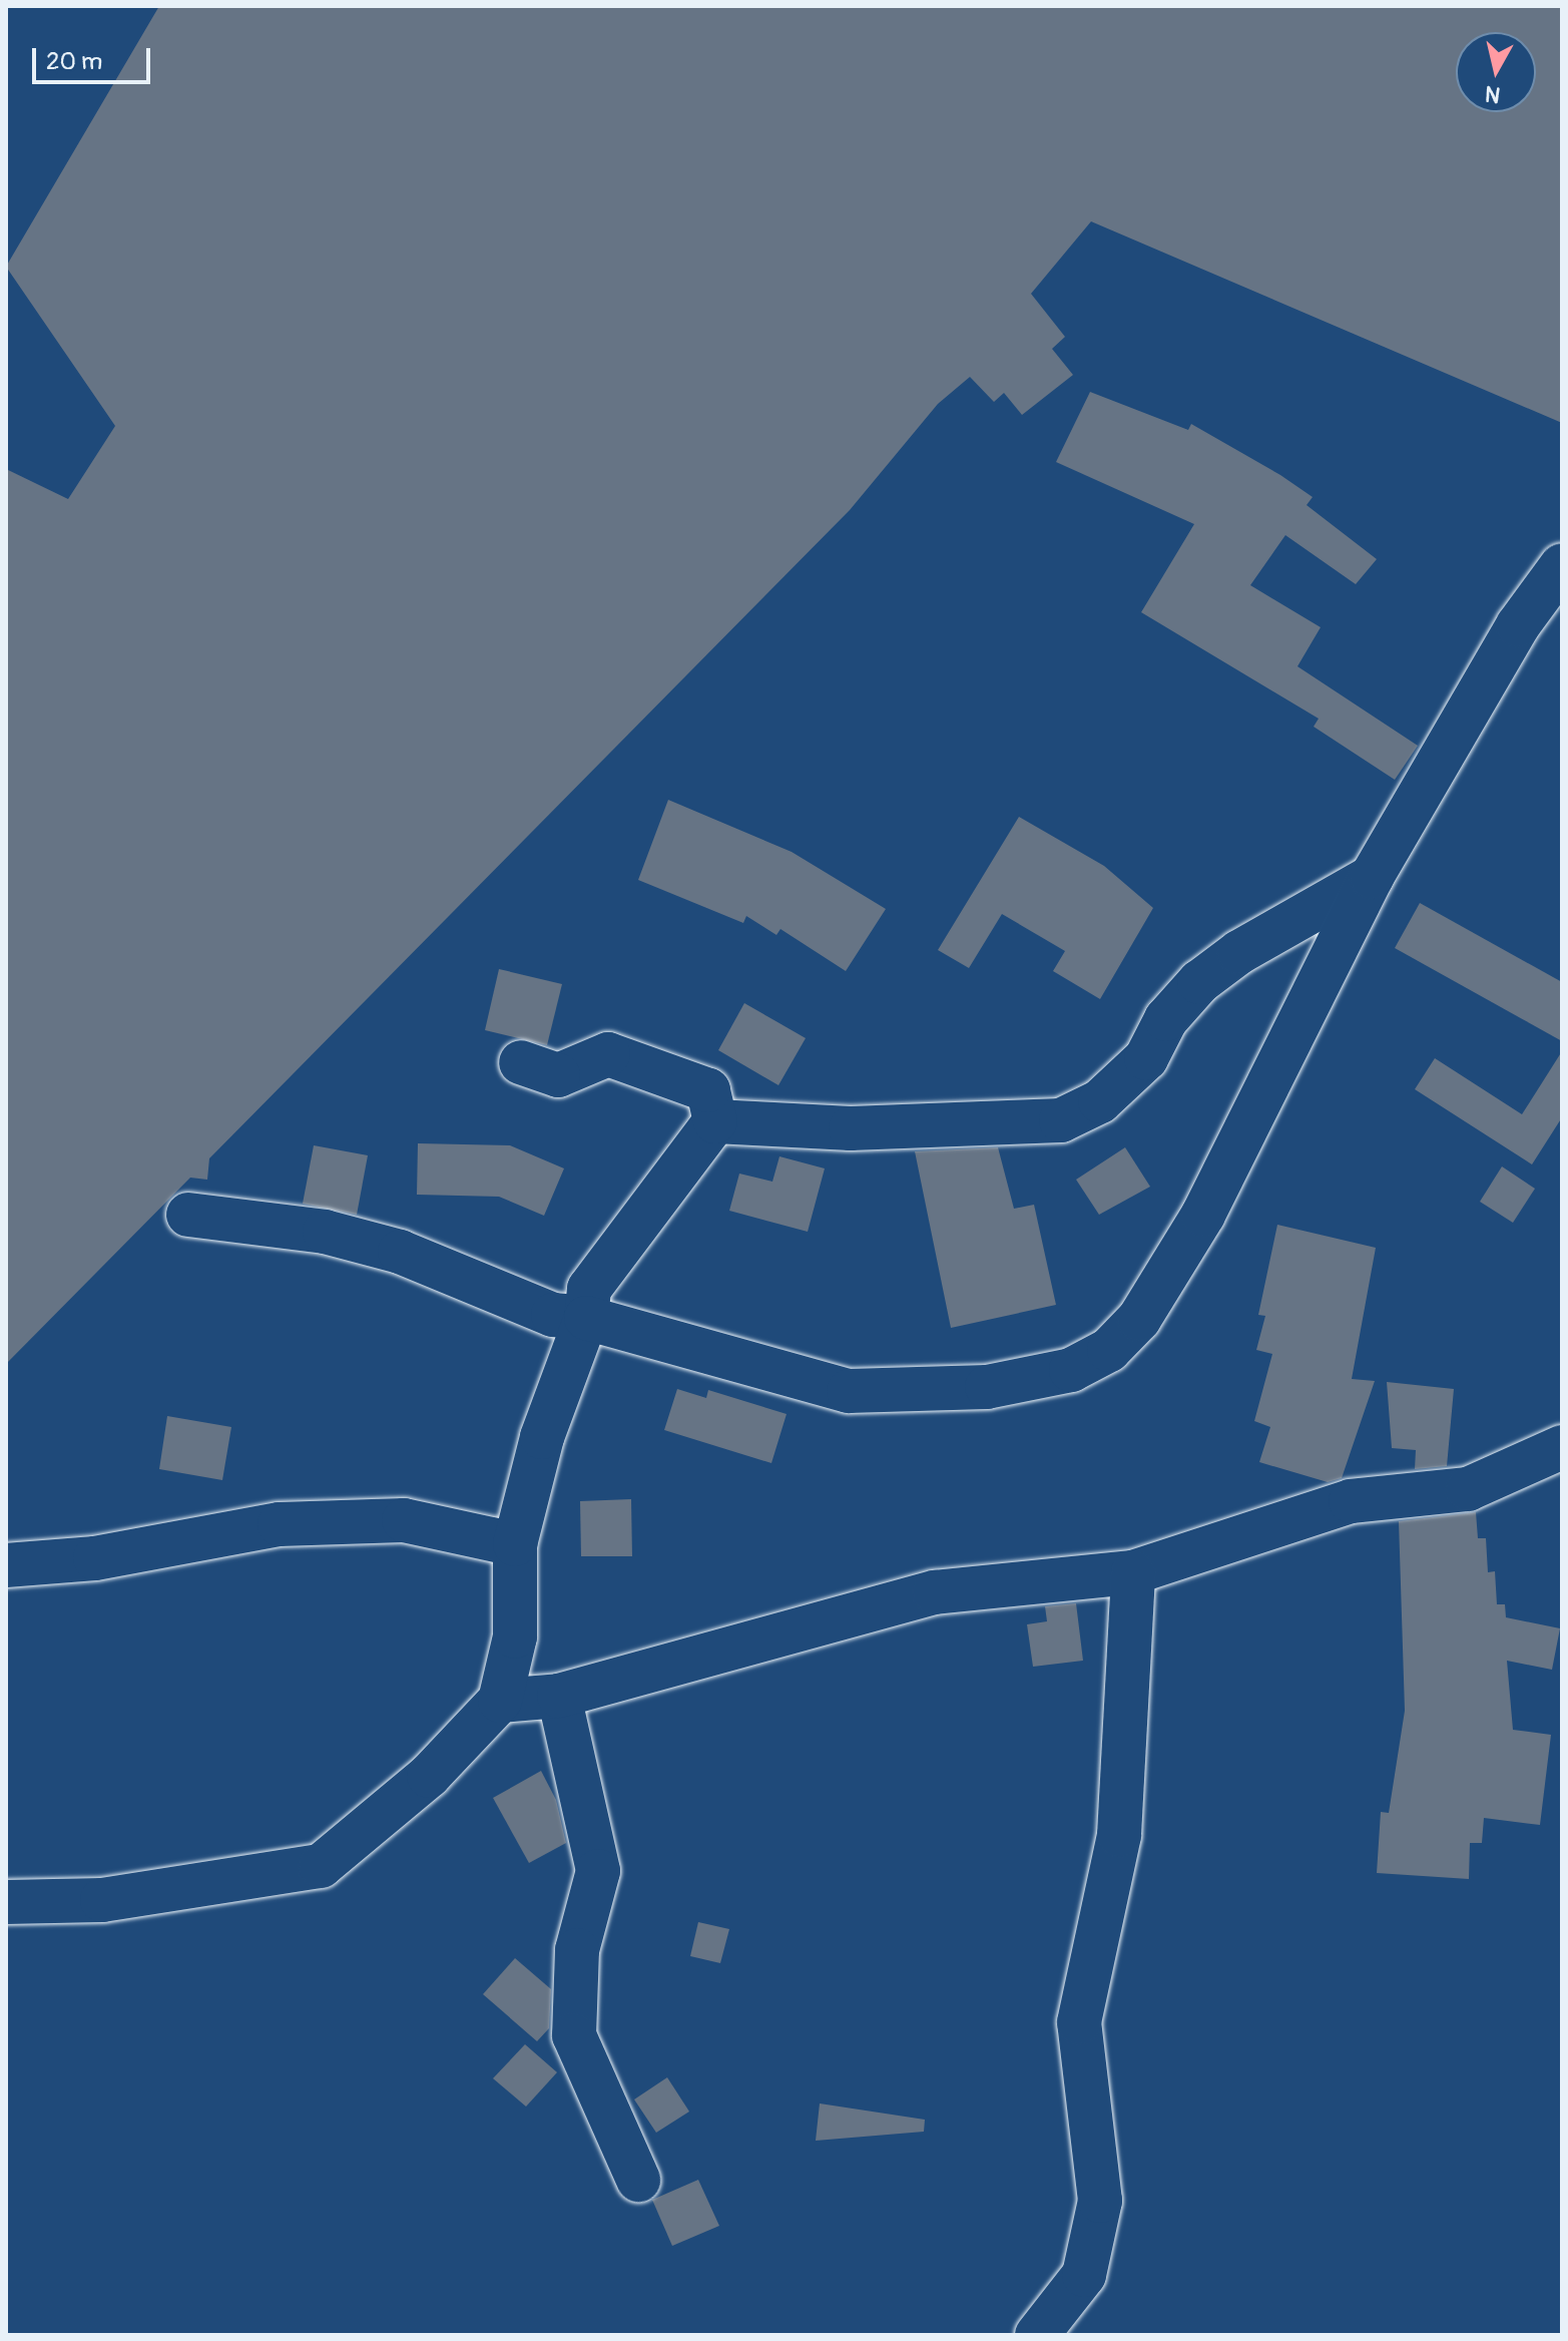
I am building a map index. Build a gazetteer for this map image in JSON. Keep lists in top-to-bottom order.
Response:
{
  "scale_bar": "20 m",
  "north": "bottom"
}
